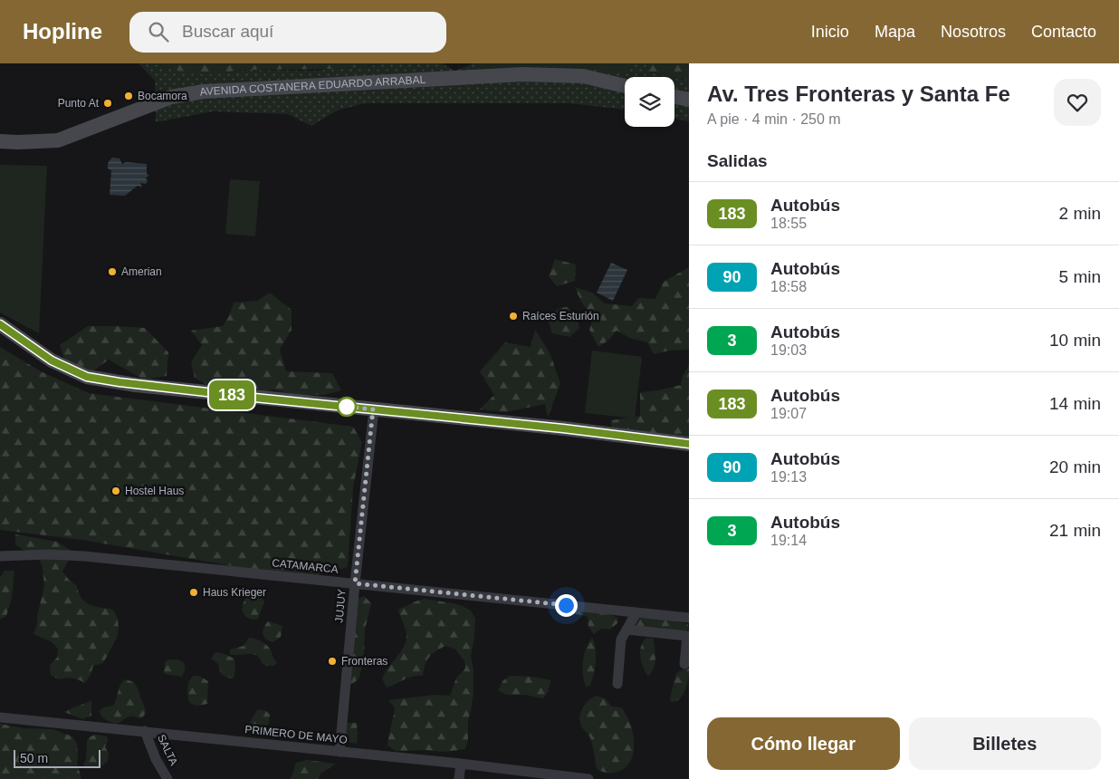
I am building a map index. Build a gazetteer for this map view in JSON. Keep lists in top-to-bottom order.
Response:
{
  "streets": {
    "main road": ["AVENIDA COSTANERA EDUARDO ARRABAL"],
    "street": [
      "CATAMARCA",
      "JUJUY",
      "PRIMERO DE MAYO",
      "SALTA"
    ]
  },
  "crossings": [
    ["CATAMARCA", "JUJUY"],
    ["JUJUY", "PRIMERO DE MAYO"],
    ["PRIMERO DE MAYO", "SALTA"]
  ],
  "places": [
    "Bocamora",
    "Punto At",
    "Amerian",
    "Raíces Esturión",
    "Hostel Haus",
    "Haus Krieger",
    "Fronteras"
  ],
  "lines": ["bus line 183"],
  "scale_bar": "50 m",
  "page": {
    "header": "Hopline",
    "search": "Buscar aquí",
    "nav": [
      "Inicio",
      "Mapa",
      "Nosotros",
      "Contacto"
    ],
    "on_map": "183",
    "heading": [
      ["Av. Tres Fronteras y Santa Fe", "A pie · 4 min · 250 m"],
      "Salidas"
    ],
    "list": [
      {
        "mark": "183",
        "name": "Autobús",
        "note": "18:55",
        "value": "2 min"
      },
      {
        "mark": "90",
        "name": "Autobús",
        "note": "18:58",
        "value": "5 min"
      },
      {
        "mark": "3",
        "name": "Autobús",
        "note": "19:03",
        "value": "10 min"
      },
      {
        "mark": "183",
        "name": "Autobús",
        "note": "19:07",
        "value": "14 min"
      },
      {
        "mark": "90",
        "name": "Autobús",
        "note": "19:13",
        "value": "20 min"
      },
      {
        "mark": "3",
        "name": "Autobús",
        "note": "19:14",
        "value": "21 min"
      }
    ],
    "buttons": ["Cómo llegar", "Billetes"],
    "scale": "50 m"
  }
}
